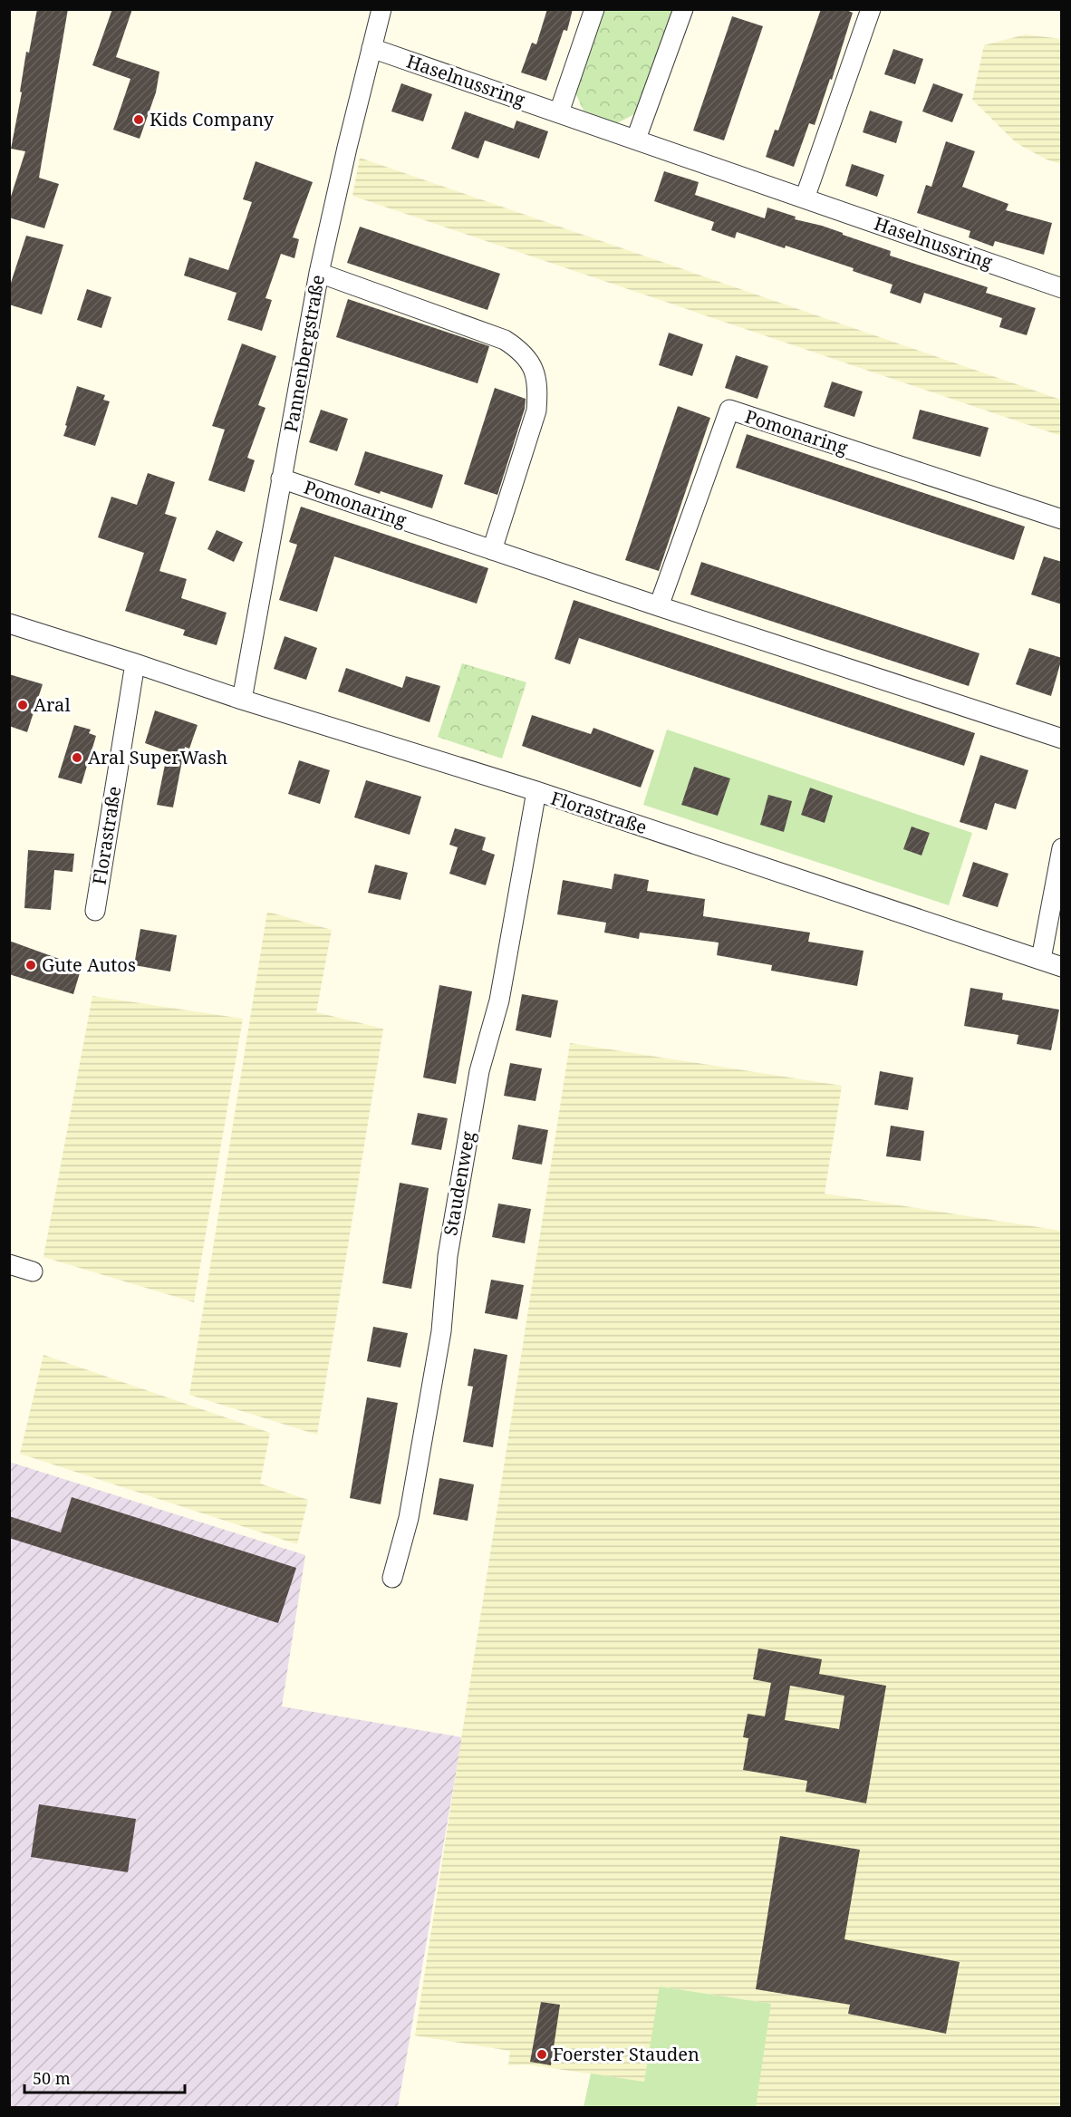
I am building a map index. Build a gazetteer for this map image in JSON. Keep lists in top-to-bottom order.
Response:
{
  "streets": {
    "street": [
      "Haselnussring",
      "Pannenbergstraße",
      "Pomonaring",
      "Florastraße",
      "Staudenweg"
    ]
  },
  "crossings": [
    ["Haselnussring", "Pannenbergstraße"],
    ["Pannenbergstraße", "Pomonaring"],
    ["Pannenbergstraße", "Florastraße"],
    ["Florastraße", "Staudenweg"]
  ],
  "places": [
    "Kids Company",
    "Aral",
    "Aral SuperWash",
    "Gute Autos",
    "Foerster Stauden"
  ],
  "scale_bar": "50 m"
}
